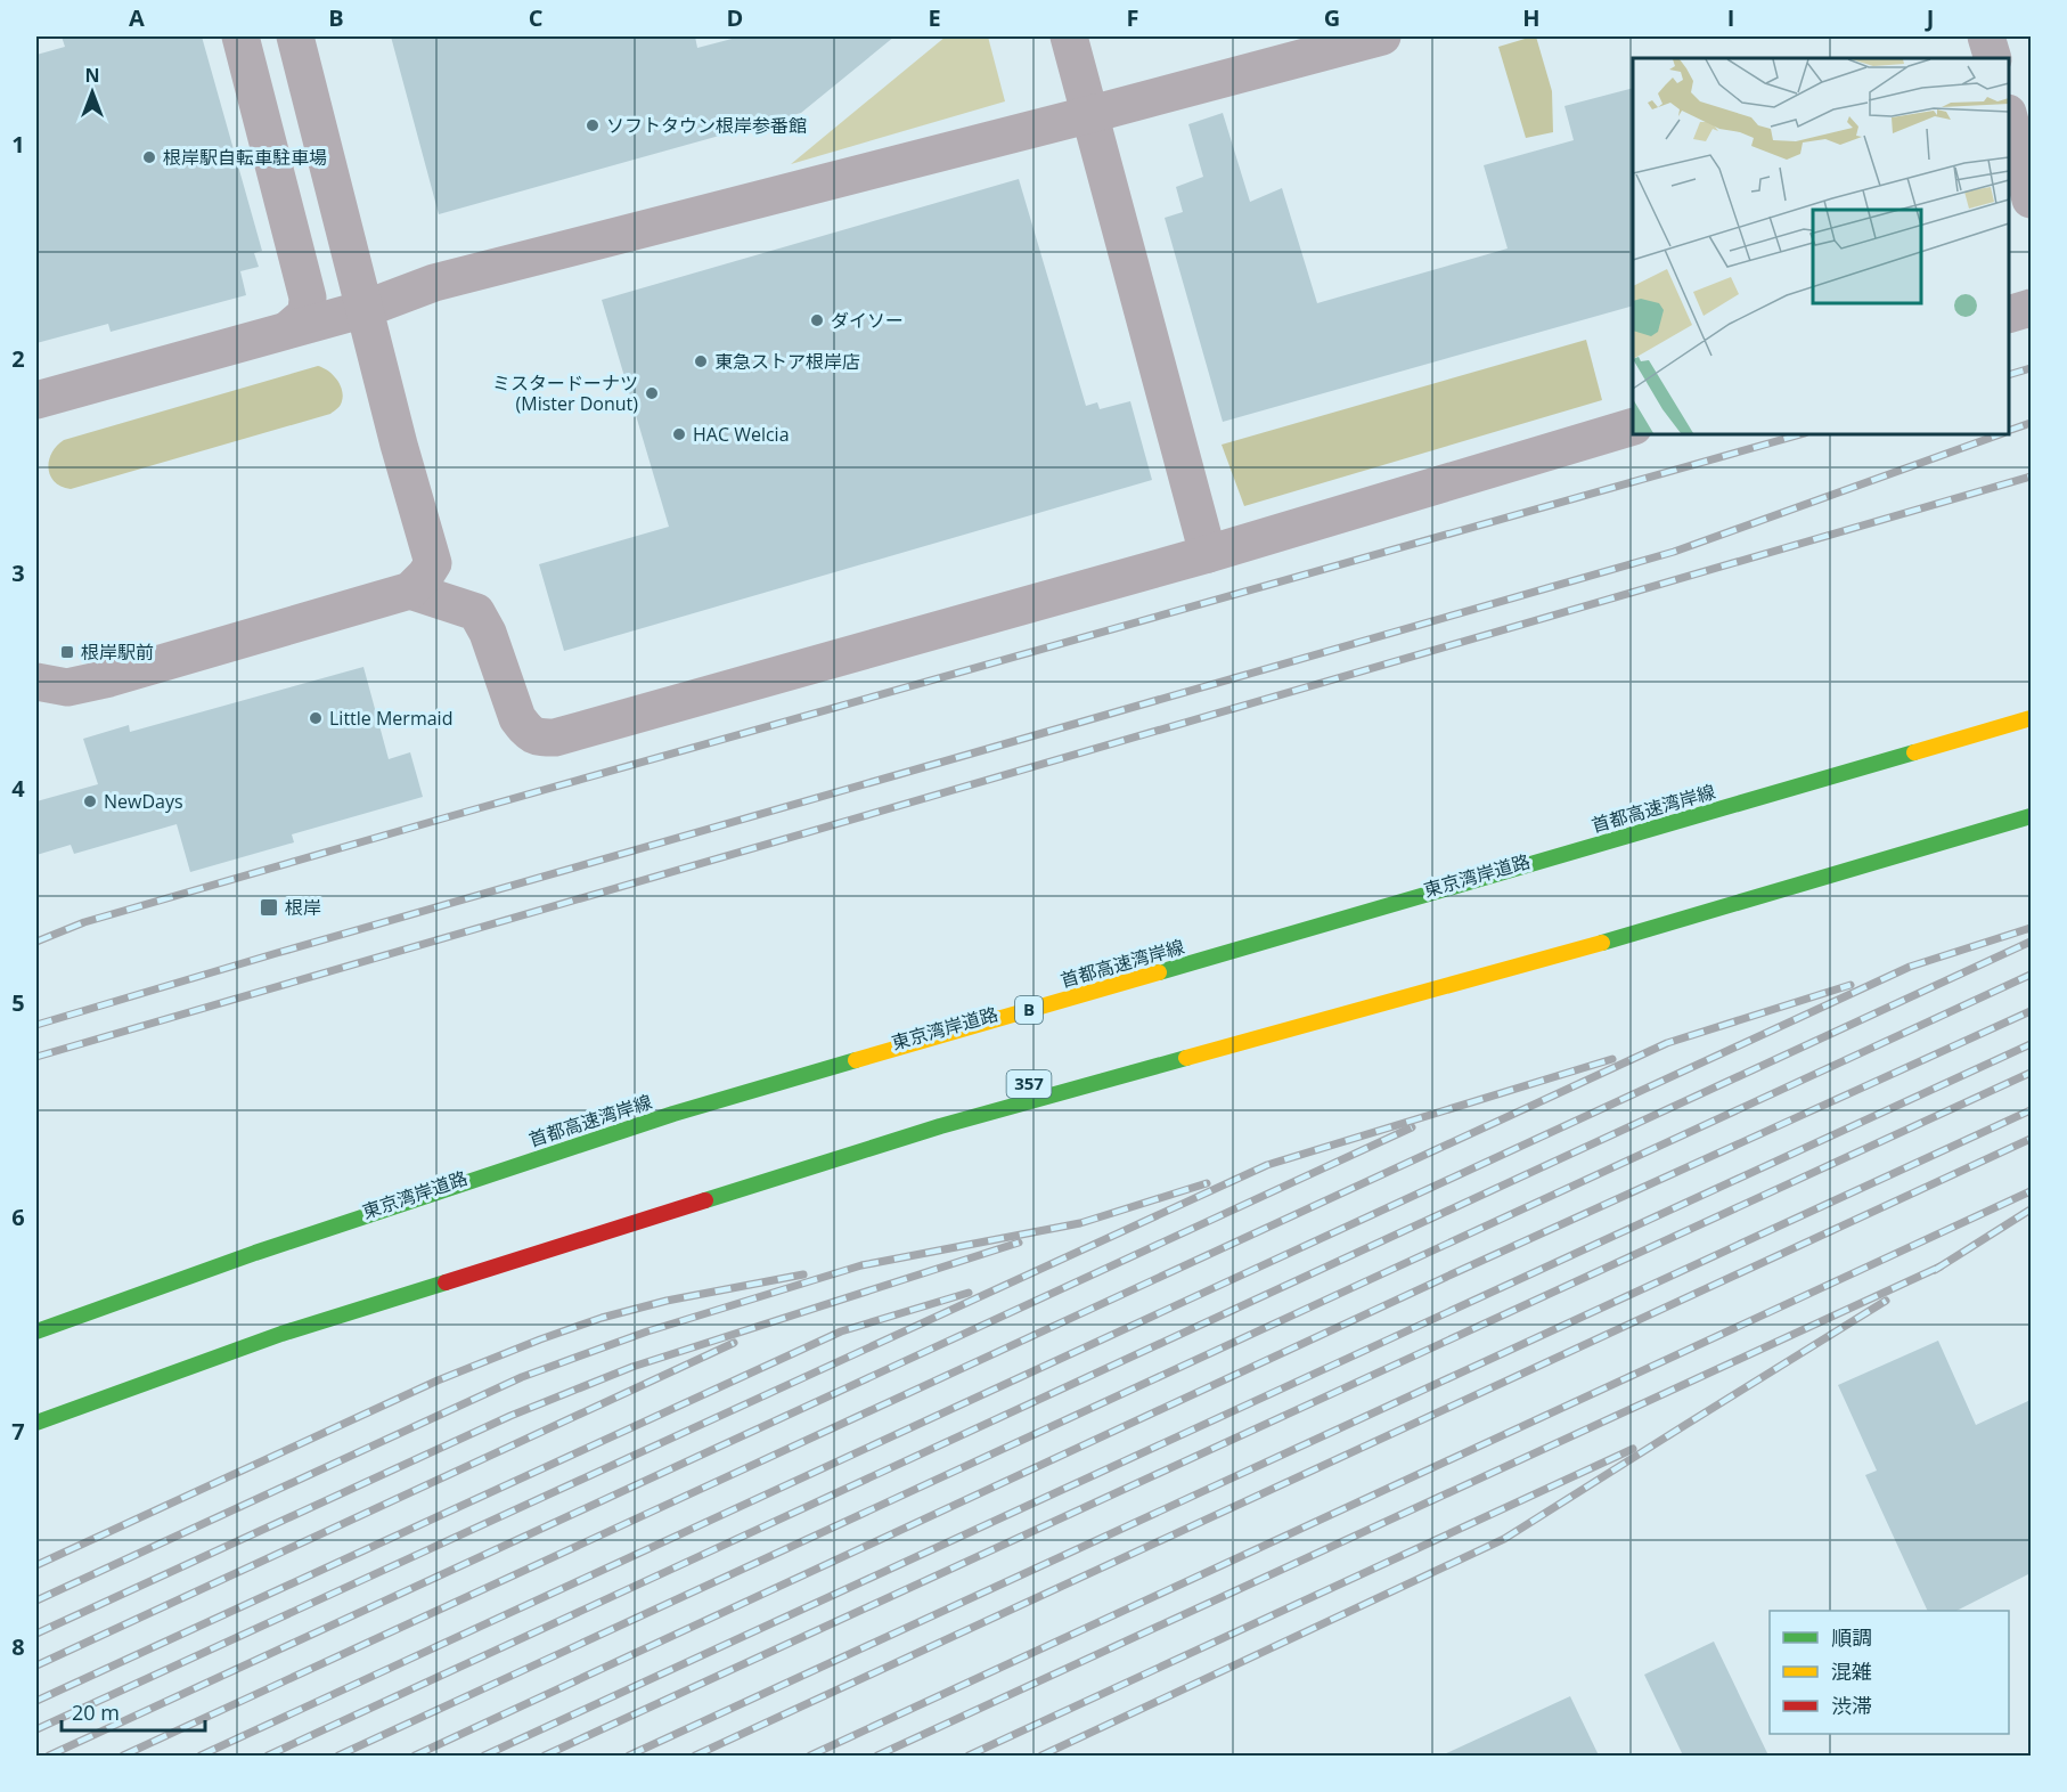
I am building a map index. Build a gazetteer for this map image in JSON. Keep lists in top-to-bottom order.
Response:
{
  "streets": {
    "highway": ["首都高速湾岸線", "東京湾岸道路", "B"]
  },
  "places": {
    "other": [
      "ソフトタウン根岸参番館",
      "根岸駅自転車駐車場",
      "ダイソー",
      "東急ストア根岸店",
      "ミスタードーナツ (Mister Donut)",
      "HAC Welcia",
      "Little Mermaid",
      "NewDays"
    ],
    "transit": ["根岸駅前", "根岸"]
  },
  "legend": ["順調", "混雑", "渋滞"],
  "scale_bar": "20 m",
  "north": "top",
  "grid": {
    "columns": [
      "A",
      "B",
      "C",
      "D",
      "E",
      "F",
      "G",
      "H",
      "I",
      "J"
    ],
    "rows": [
      "1",
      "2",
      "3",
      "4",
      "5",
      "6",
      "7",
      "8"
    ]
  }
}
